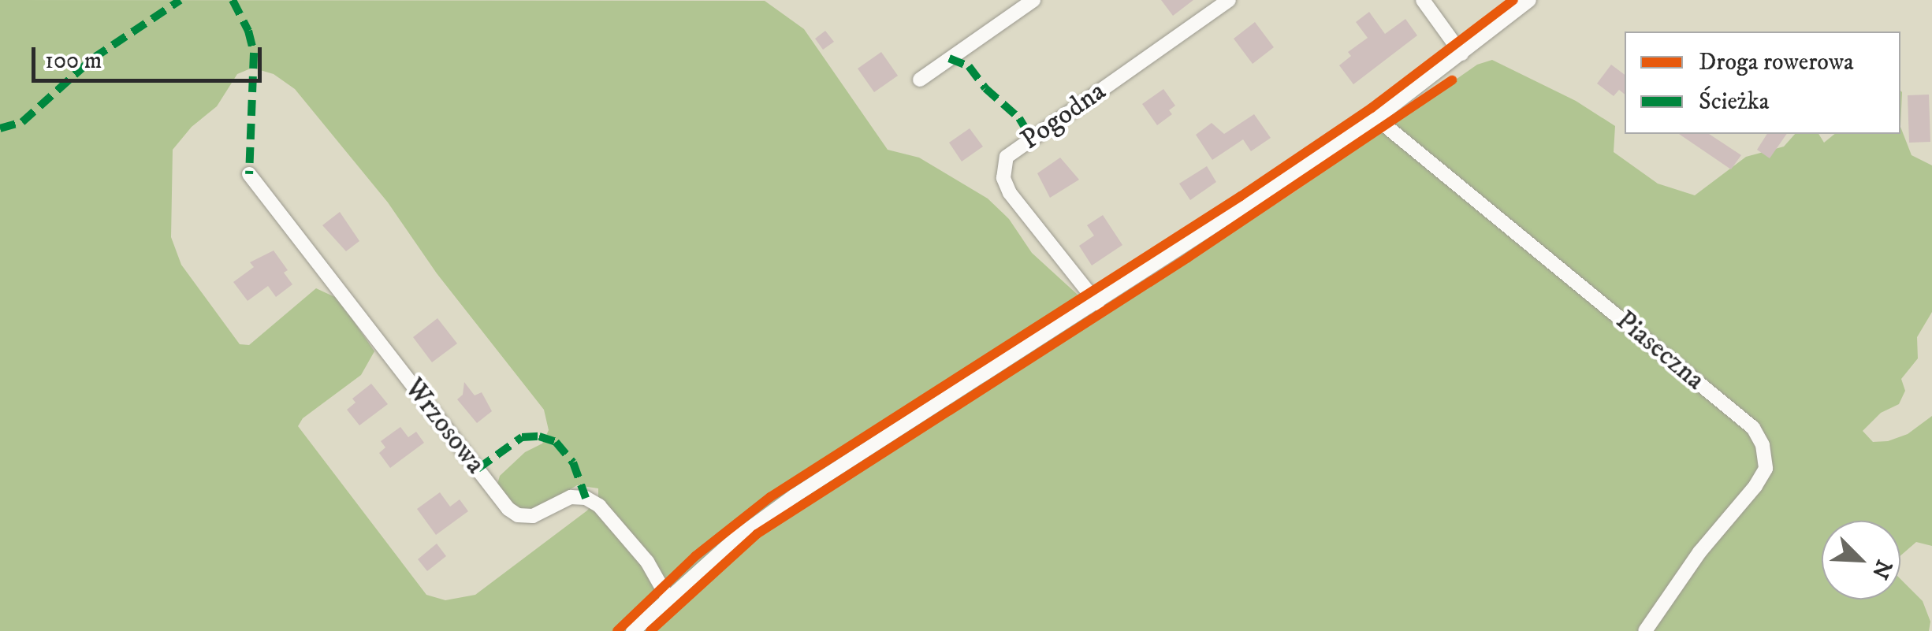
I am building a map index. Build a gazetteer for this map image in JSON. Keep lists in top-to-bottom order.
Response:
{
  "streets": {
    "street": ["Pogodna", "Piaseczna", "Wrzosowa"]
  },
  "legend": ["Droga rowerowa", "Ścieżka"],
  "scale_bar": "100 m",
  "north": "bottom right"
}
